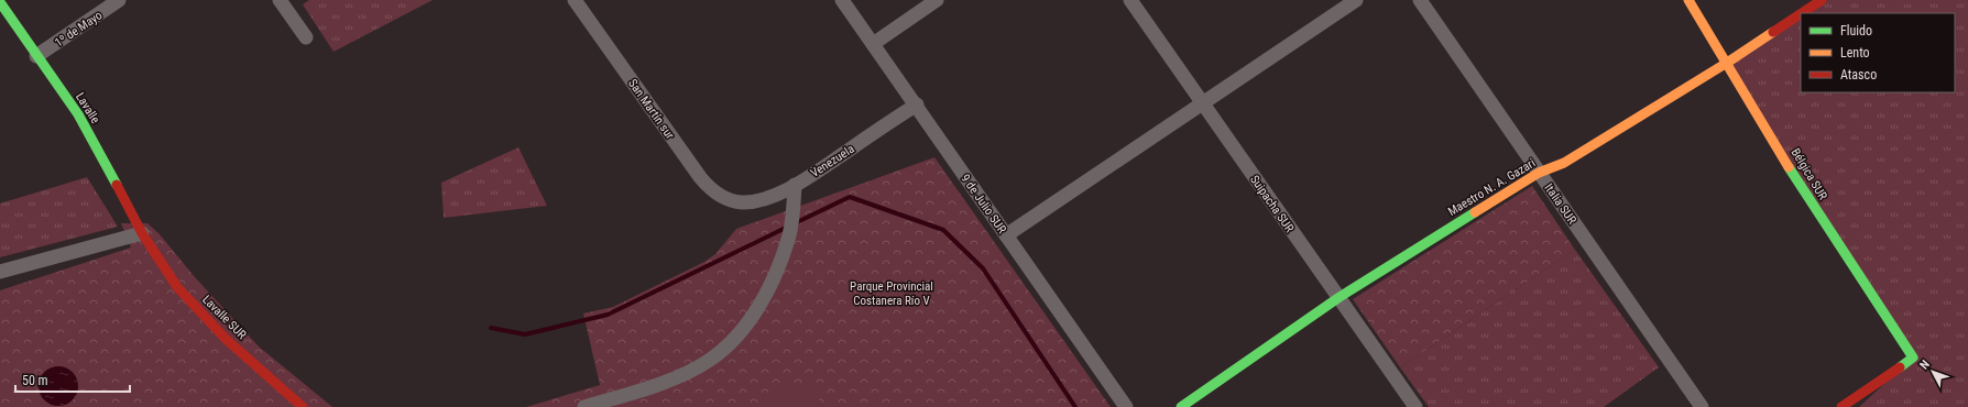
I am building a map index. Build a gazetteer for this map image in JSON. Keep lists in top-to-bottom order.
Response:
{
  "streets": {
    "street": [
      "1º de Mayo",
      "Lavalle",
      "San Martín sur",
      "Venezuela",
      "Bélgica SUR",
      "Maestro N. A. Gazari",
      "9 de Julio SUR",
      "Suipacha SUR",
      "Italia SUR",
      "Lavalle SUR"
    ]
  },
  "crossings": [
    ["1º de Mayo", "Lavalle"],
    ["Lavalle", "Lavalle SUR"],
    ["San Martín sur", "Venezuela"],
    ["Venezuela", "9 de Julio SUR"],
    ["Bélgica SUR", "Maestro N. A. Gazari"],
    ["Maestro N. A. Gazari", "Suipacha SUR"],
    ["Maestro N. A. Gazari", "Italia SUR"]
  ],
  "parks": ["Parque Provincial Costanera Río V"],
  "legend": ["Fluido", "Lento", "Atasco"],
  "scale_bar": "50 m",
  "north": "top left"
}
